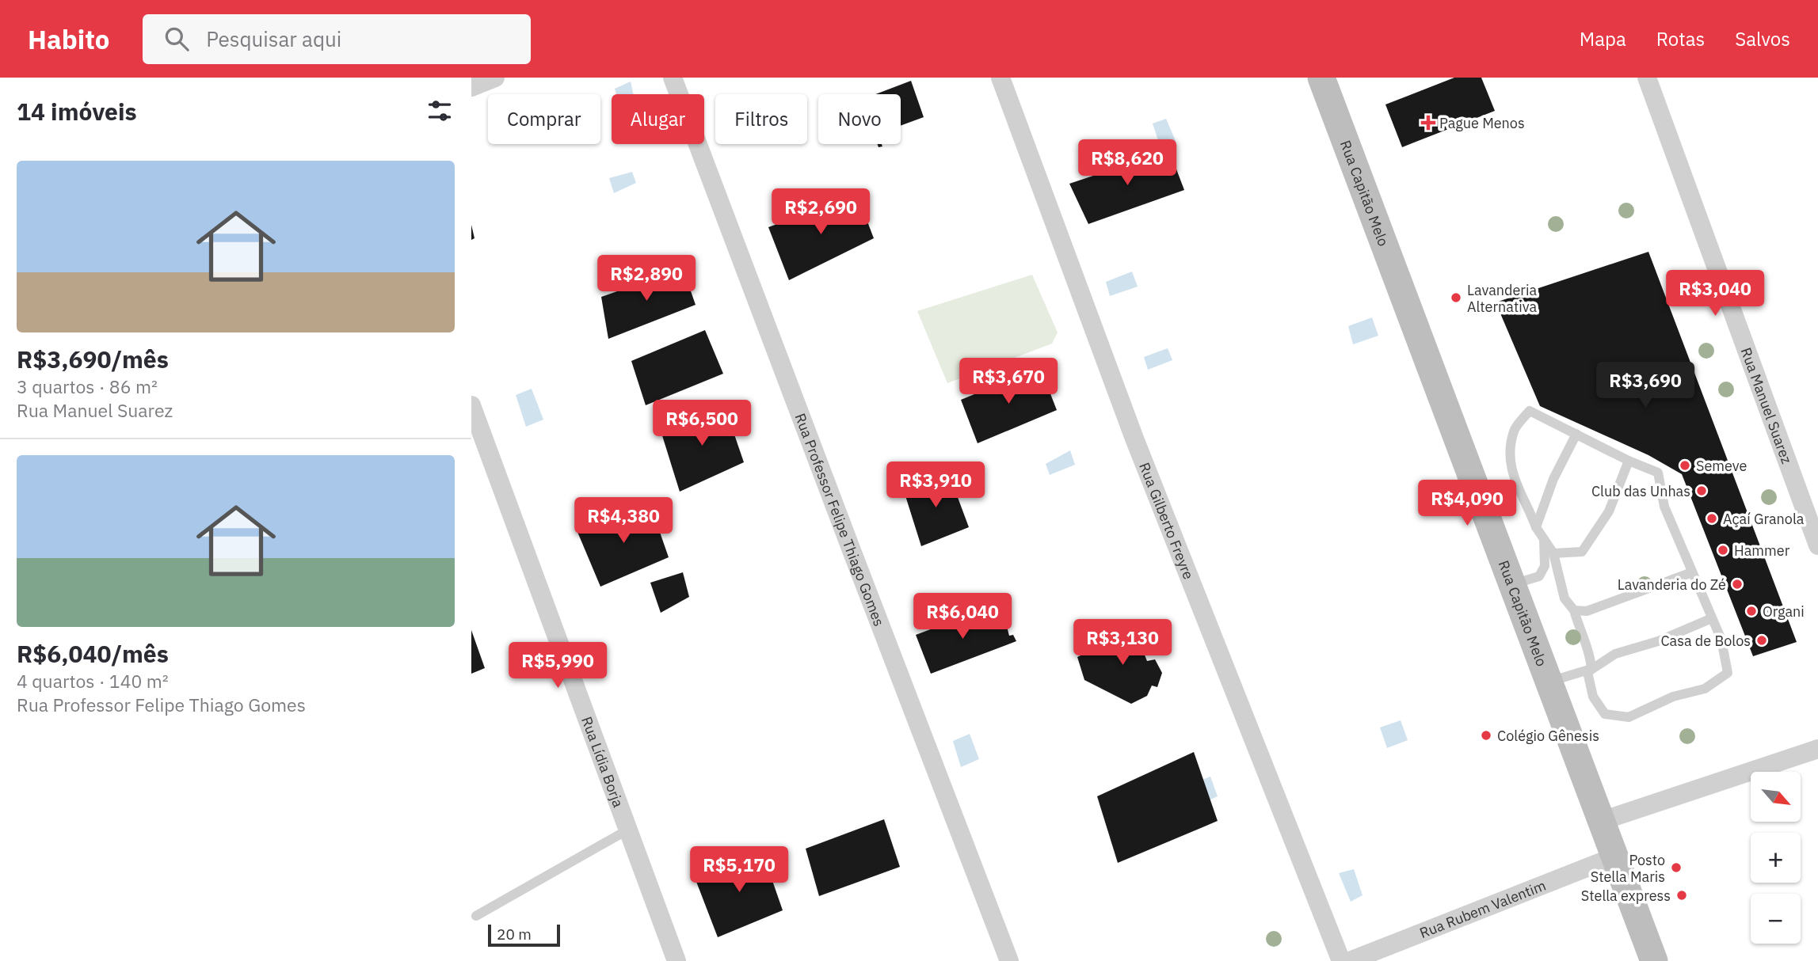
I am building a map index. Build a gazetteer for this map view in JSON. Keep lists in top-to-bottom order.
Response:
{
  "streets": {
    "main road": ["Rua Capitão Melo"],
    "street": [
      "Rua Manuel Suarez",
      "Rua Professor Felipe Thiago Gomes",
      "Rua Gilberto Freyre",
      "Rua Lídia Borja",
      "Rua Rubem Valentim"
    ]
  },
  "crossings": [
    ["Rua Capitão Melo", "Rua Rubem Valentim"]
  ],
  "places": {
    "health": ["Pague Menos"],
    "other": [
      "Lavanderia Alternativa",
      "Semeve",
      "Club das Unhas",
      "Açaí Granola",
      "Hammer",
      "Lavanderia do Zé",
      "Organi",
      "Casa de Bolos",
      "Colégio Gênesis",
      "Posto Stella Maris",
      "Stella express"
    ]
  },
  "scale_bar": "20 m",
  "north": "bottom right",
  "page": {
    "header": "Habito",
    "search": "Pesquisar aqui",
    "nav": ["Mapa", "Rotas", "Salvos"],
    "heading": "14 imóveis",
    "chip": [
      "Comprar",
      "Alugar",
      "Filtros",
      "Novo"
    ],
    "price": [
      "R$8,620",
      "R$2,690",
      "R$2,890",
      "R$3,040",
      "R$3,670",
      "R$3,690",
      "R$6,500",
      "R$3,910",
      "R$4,090",
      "R$4,380",
      "R$6,040",
      "R$3,130",
      "R$5,990",
      "R$5,170"
    ],
    "list": [
      {
        "name": "R$3,690/mês",
        "note": "3 quartos · 86 m² · Rua Manuel Suarez"
      },
      {
        "name": "R$6,040/mês",
        "note": "4 quartos · 140 m² · Rua Professor Felipe Thiago Gomes"
      }
    ],
    "map_buttons": ["+", "−"],
    "scale": "20 m"
  }
}
